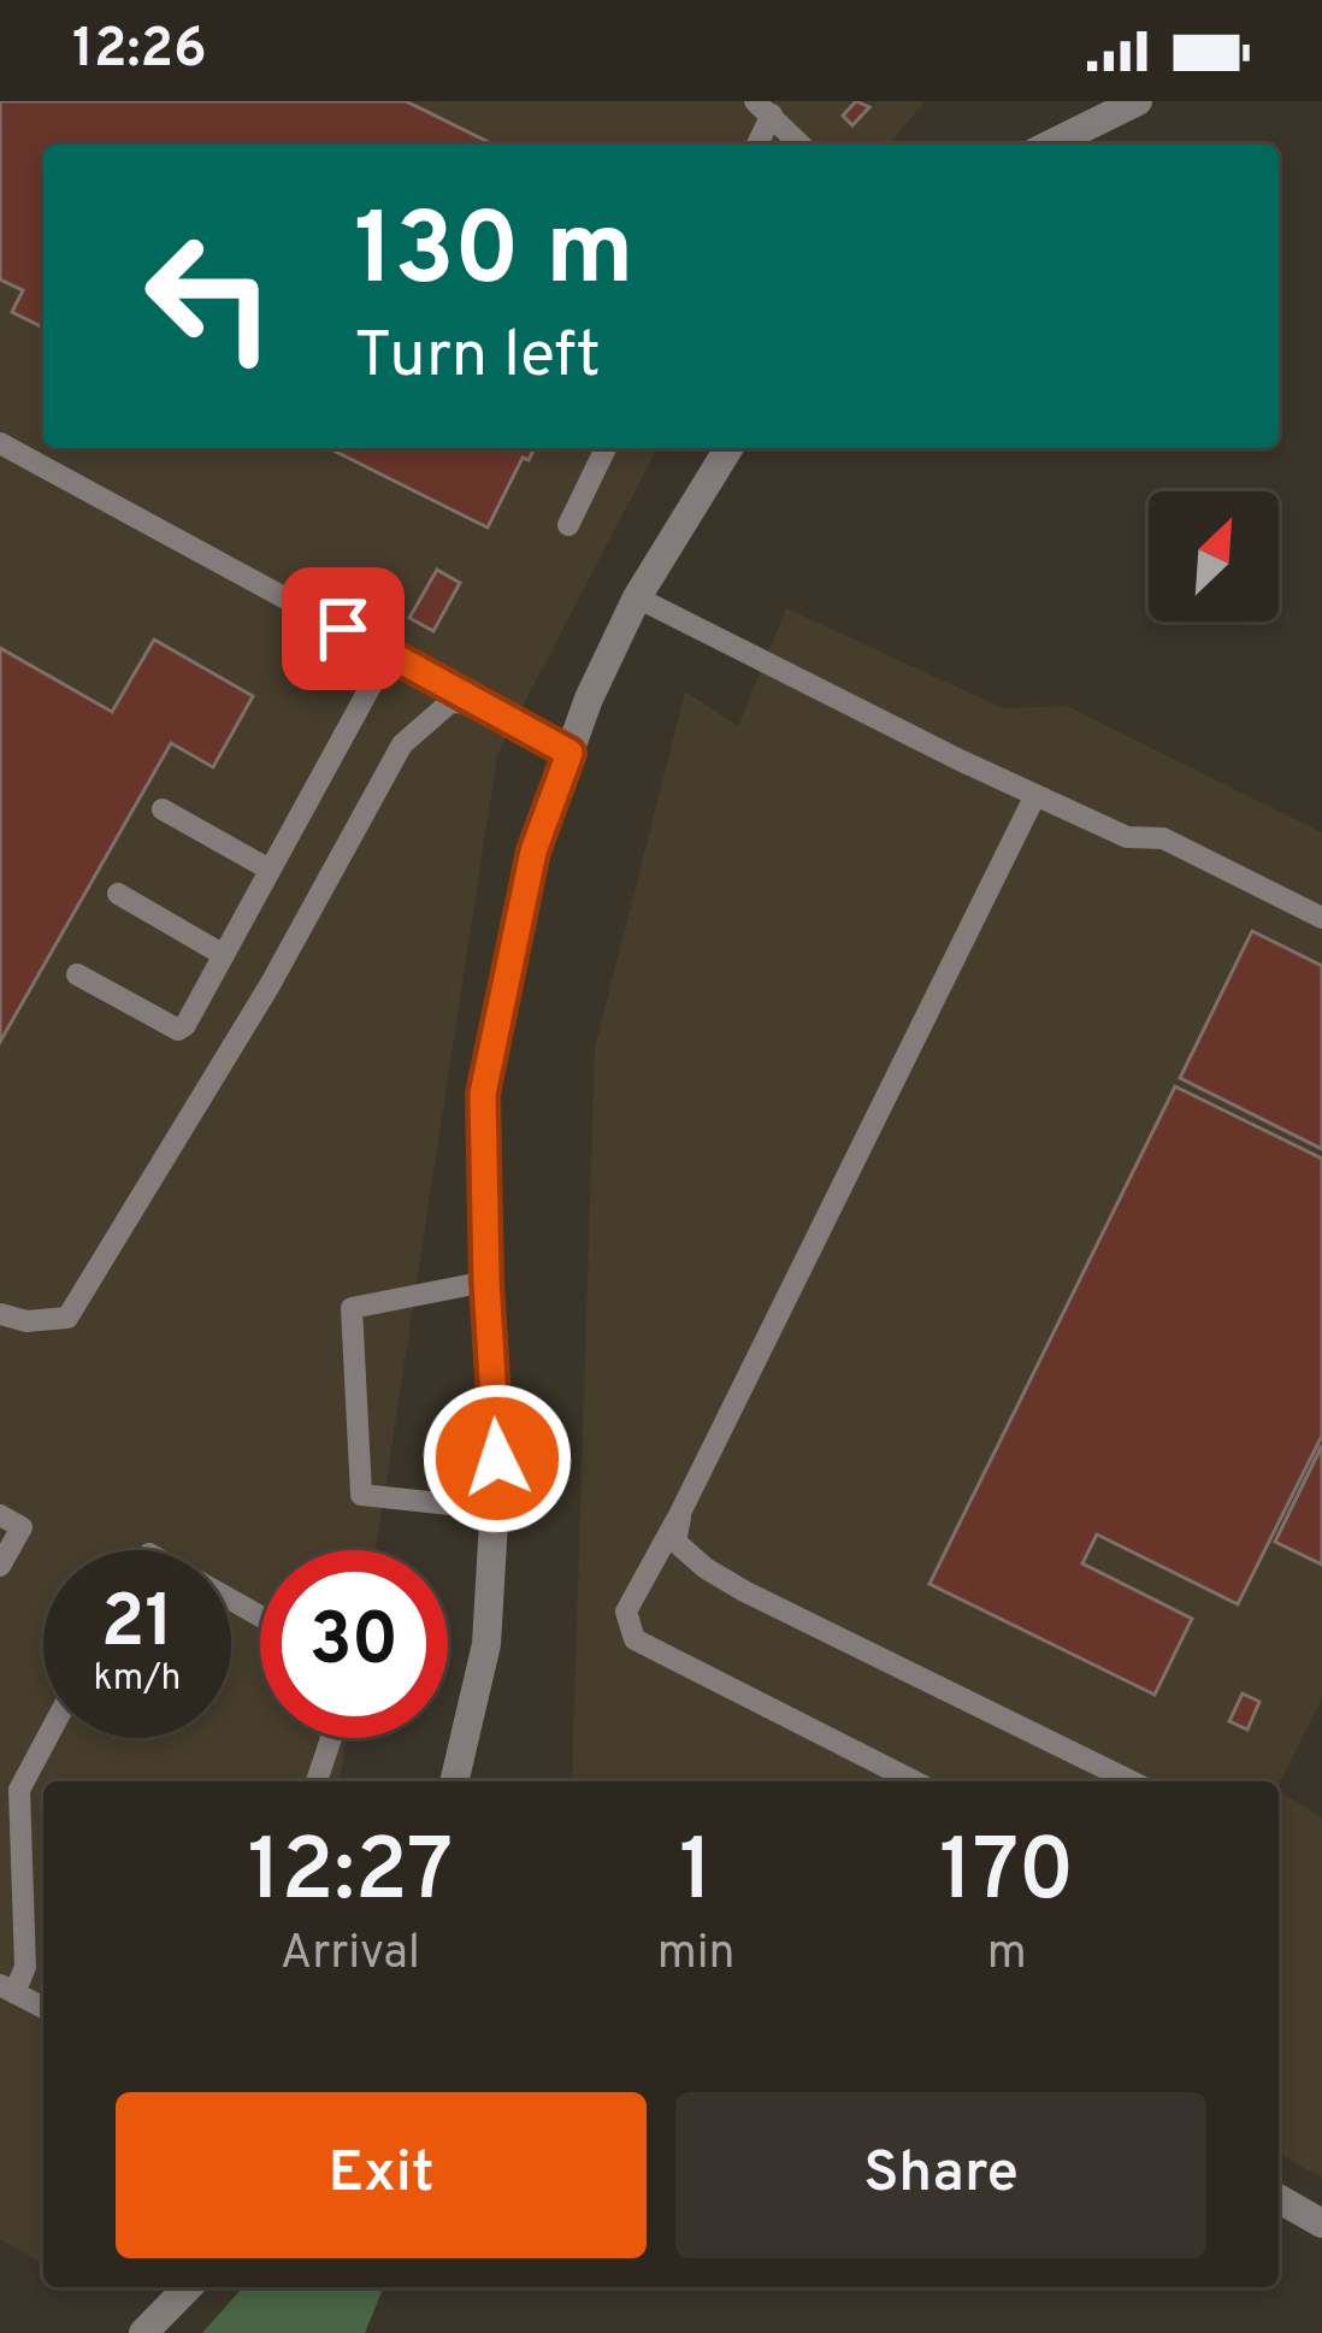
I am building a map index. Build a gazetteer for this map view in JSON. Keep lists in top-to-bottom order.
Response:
{
  "north": "top right",
  "page": {
    "status": "12:26",
    "turn": ["130 m", "Turn left"],
    "speed": "21 km/h",
    "limit": "30",
    "eta": [
      "12:27",
      "Arrival",
      "1",
      "min",
      "170",
      "m"
    ],
    "buttons": ["Exit", "Share"]
  }
}
